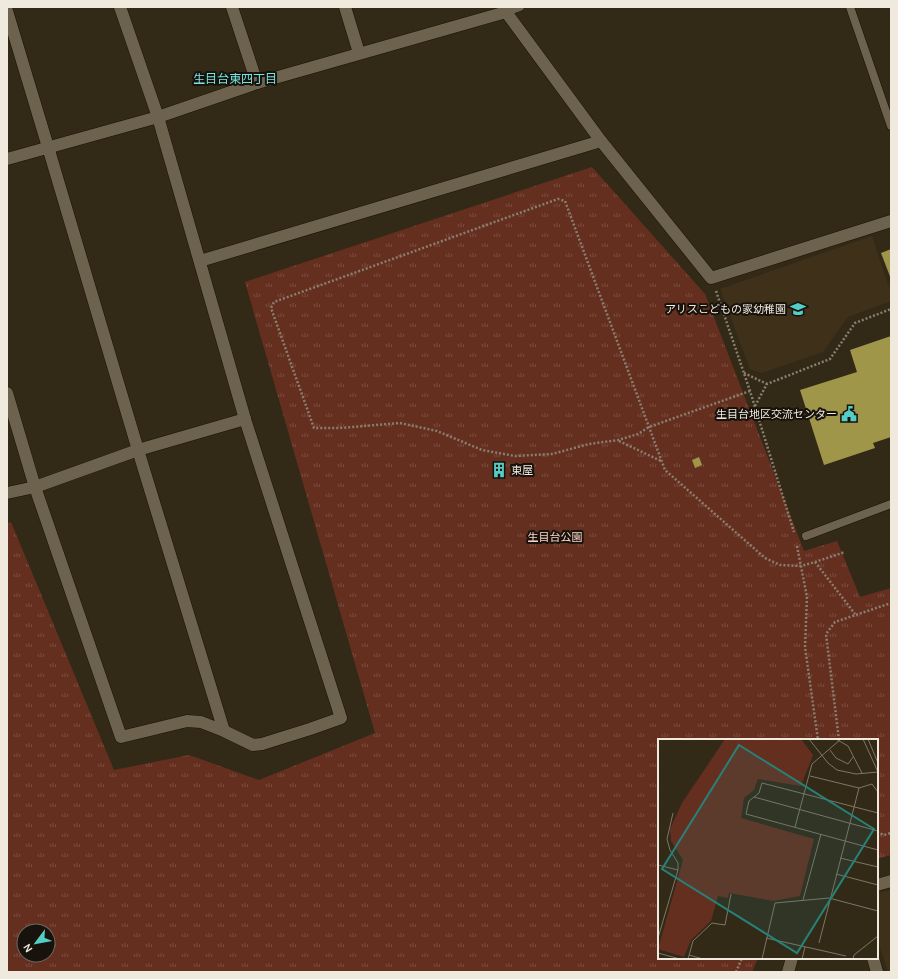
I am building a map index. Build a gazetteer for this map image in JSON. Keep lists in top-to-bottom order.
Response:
{
  "districts": ["生目台東四丁目"],
  "parks": ["生目台公園"],
  "places": {
    "school or university": ["アリスこどもの家幼稚園"],
    "public building": ["生目台地区交流センター"],
    "building": ["東屋"]
  },
  "north": "bottom left"
}
